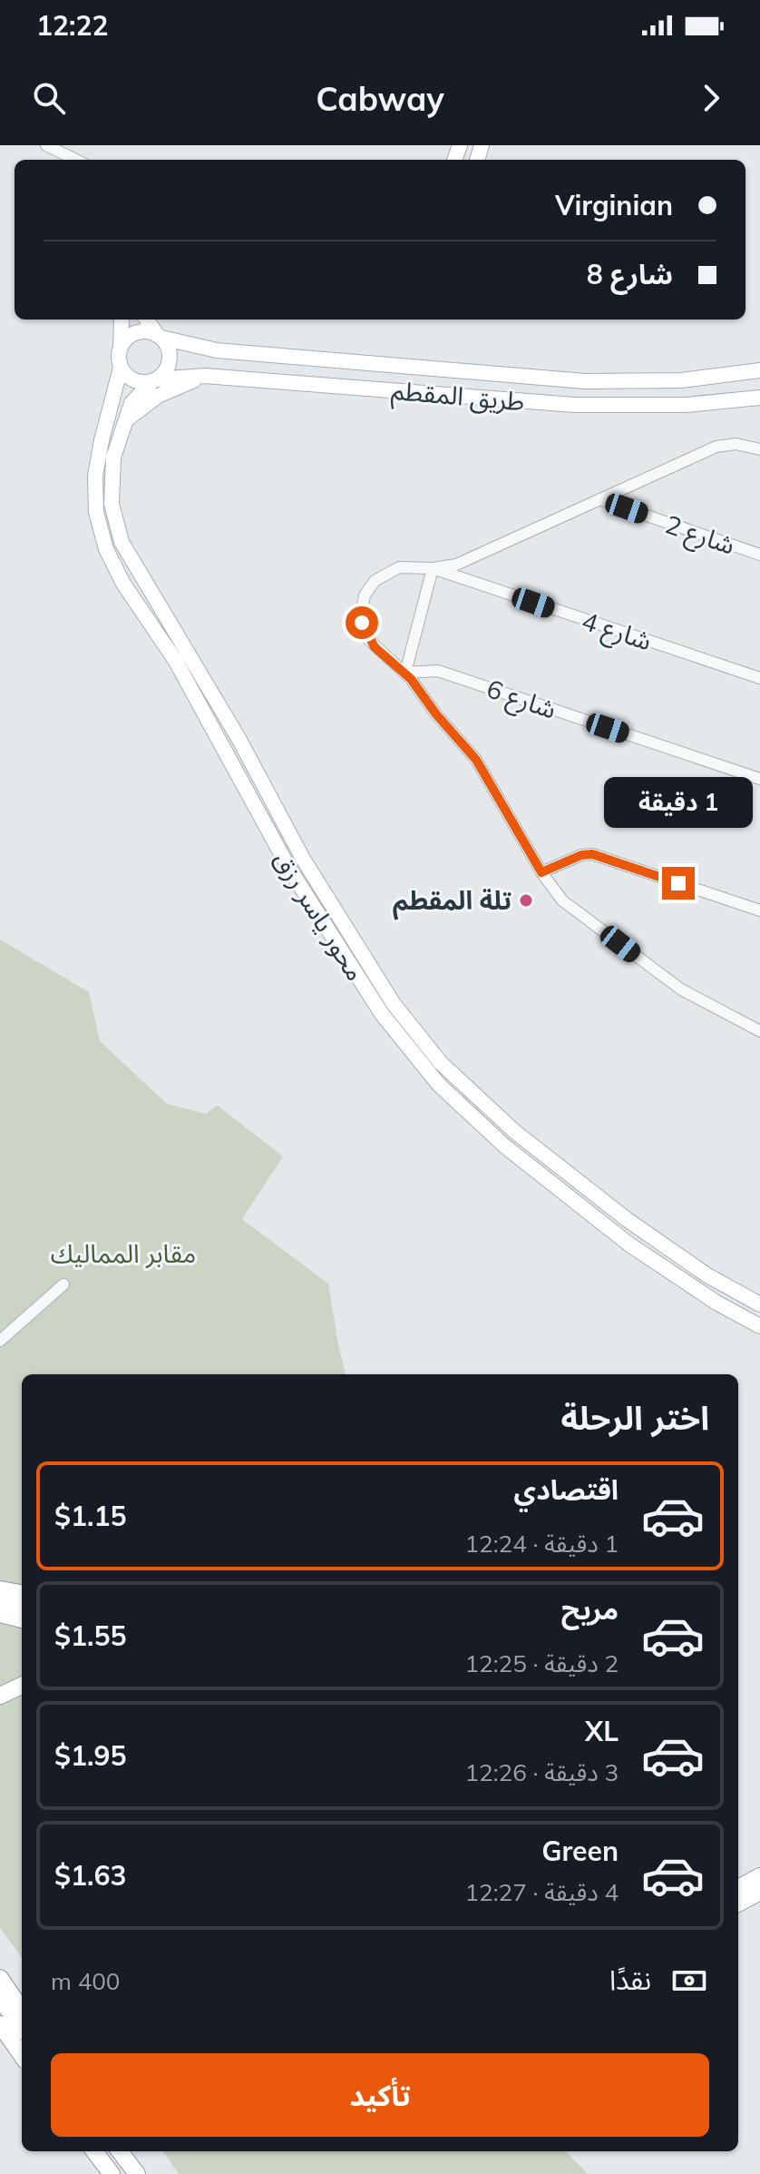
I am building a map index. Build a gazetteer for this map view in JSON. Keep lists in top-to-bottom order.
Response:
{
  "streets": {
    "main road": ["طريق المقطم", "محور ياسر رزق"],
    "street": ["شارع 2", "شارع 4", "شارع 6"]
  },
  "crossings": [
    ["طريق المقطم", "محور ياسر رزق"]
  ],
  "parks": ["مقابر المماليك"],
  "places": ["تلة المقطم"],
  "page": {
    "status": "12:22",
    "header": "Cabway",
    "banner": ["Virginian", "شارع 8"],
    "bubble": "1 دقيقة",
    "heading": "اختر الرحلة",
    "list": [
      {
        "name": "اقتصادي",
        "note": "1 دقيقة · 12:24",
        "value": "$1.15"
      },
      {
        "name": "مريح",
        "note": "2 دقيقة · 12:25",
        "value": "$1.55"
      },
      {
        "name": "XL",
        "note": "3 دقيقة · 12:26",
        "value": "$1.95"
      },
      {
        "name": "Green",
        "note": "4 دقيقة · 12:27",
        "value": "$1.63"
      }
    ],
    "pay": ["نقدًا", "400 m"],
    "buttons": "تأكيد"
  }
}
